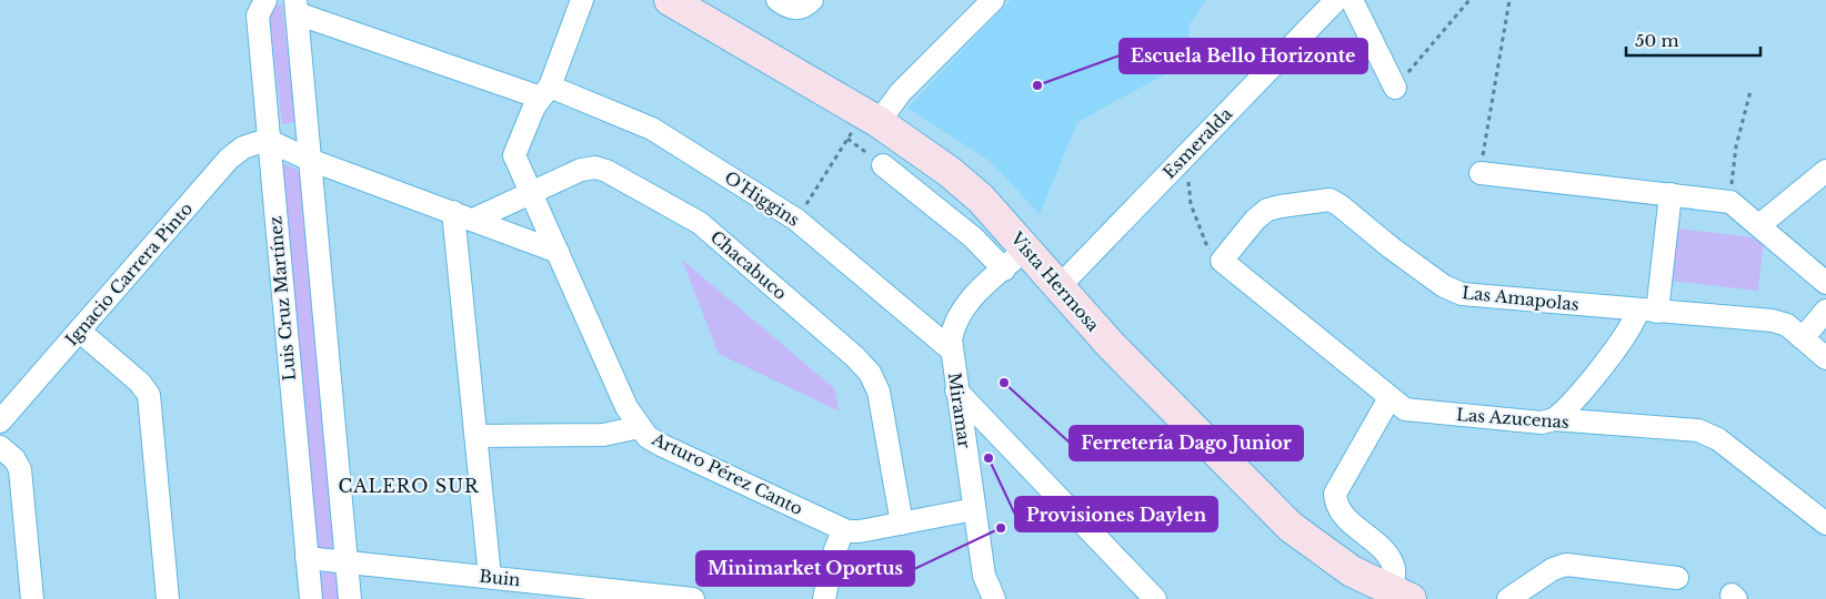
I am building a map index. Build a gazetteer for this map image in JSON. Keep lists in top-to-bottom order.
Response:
{
  "streets": {
    "main road": ["Vista Hermosa"],
    "street": [
      "Esmeralda",
      "O'Higgins",
      "Chacabuco",
      "Ignacio Carrera Pinto",
      "Luis Cruz Martínez",
      "Las Amapolas",
      "Miramar",
      "Las Azucenas",
      "Arturo Pérez Canto",
      "Buin"
    ]
  },
  "crossings": [
    ["Esmeralda", "Vista Hermosa"],
    ["O'Higgins", "Miramar"],
    ["O'Higgins", "Arturo Pérez Canto"],
    ["Chacabuco", "Arturo Pérez Canto"],
    ["Ignacio Carrera Pinto", "Luis Cruz Martínez"],
    ["Vista Hermosa", "Miramar"],
    ["Luis Cruz Martínez", "Buin"],
    ["Las Amapolas", "Las Azucenas"],
    ["Miramar", "Arturo Pérez Canto"]
  ],
  "districts": ["CALERO SUR"],
  "places": [
    "Escuela Bello Horizonte",
    "Ferretería Dago Junior",
    "Provisiones Daylen",
    "Minimarket Oportus"
  ],
  "scale_bar": "50 m"
}
